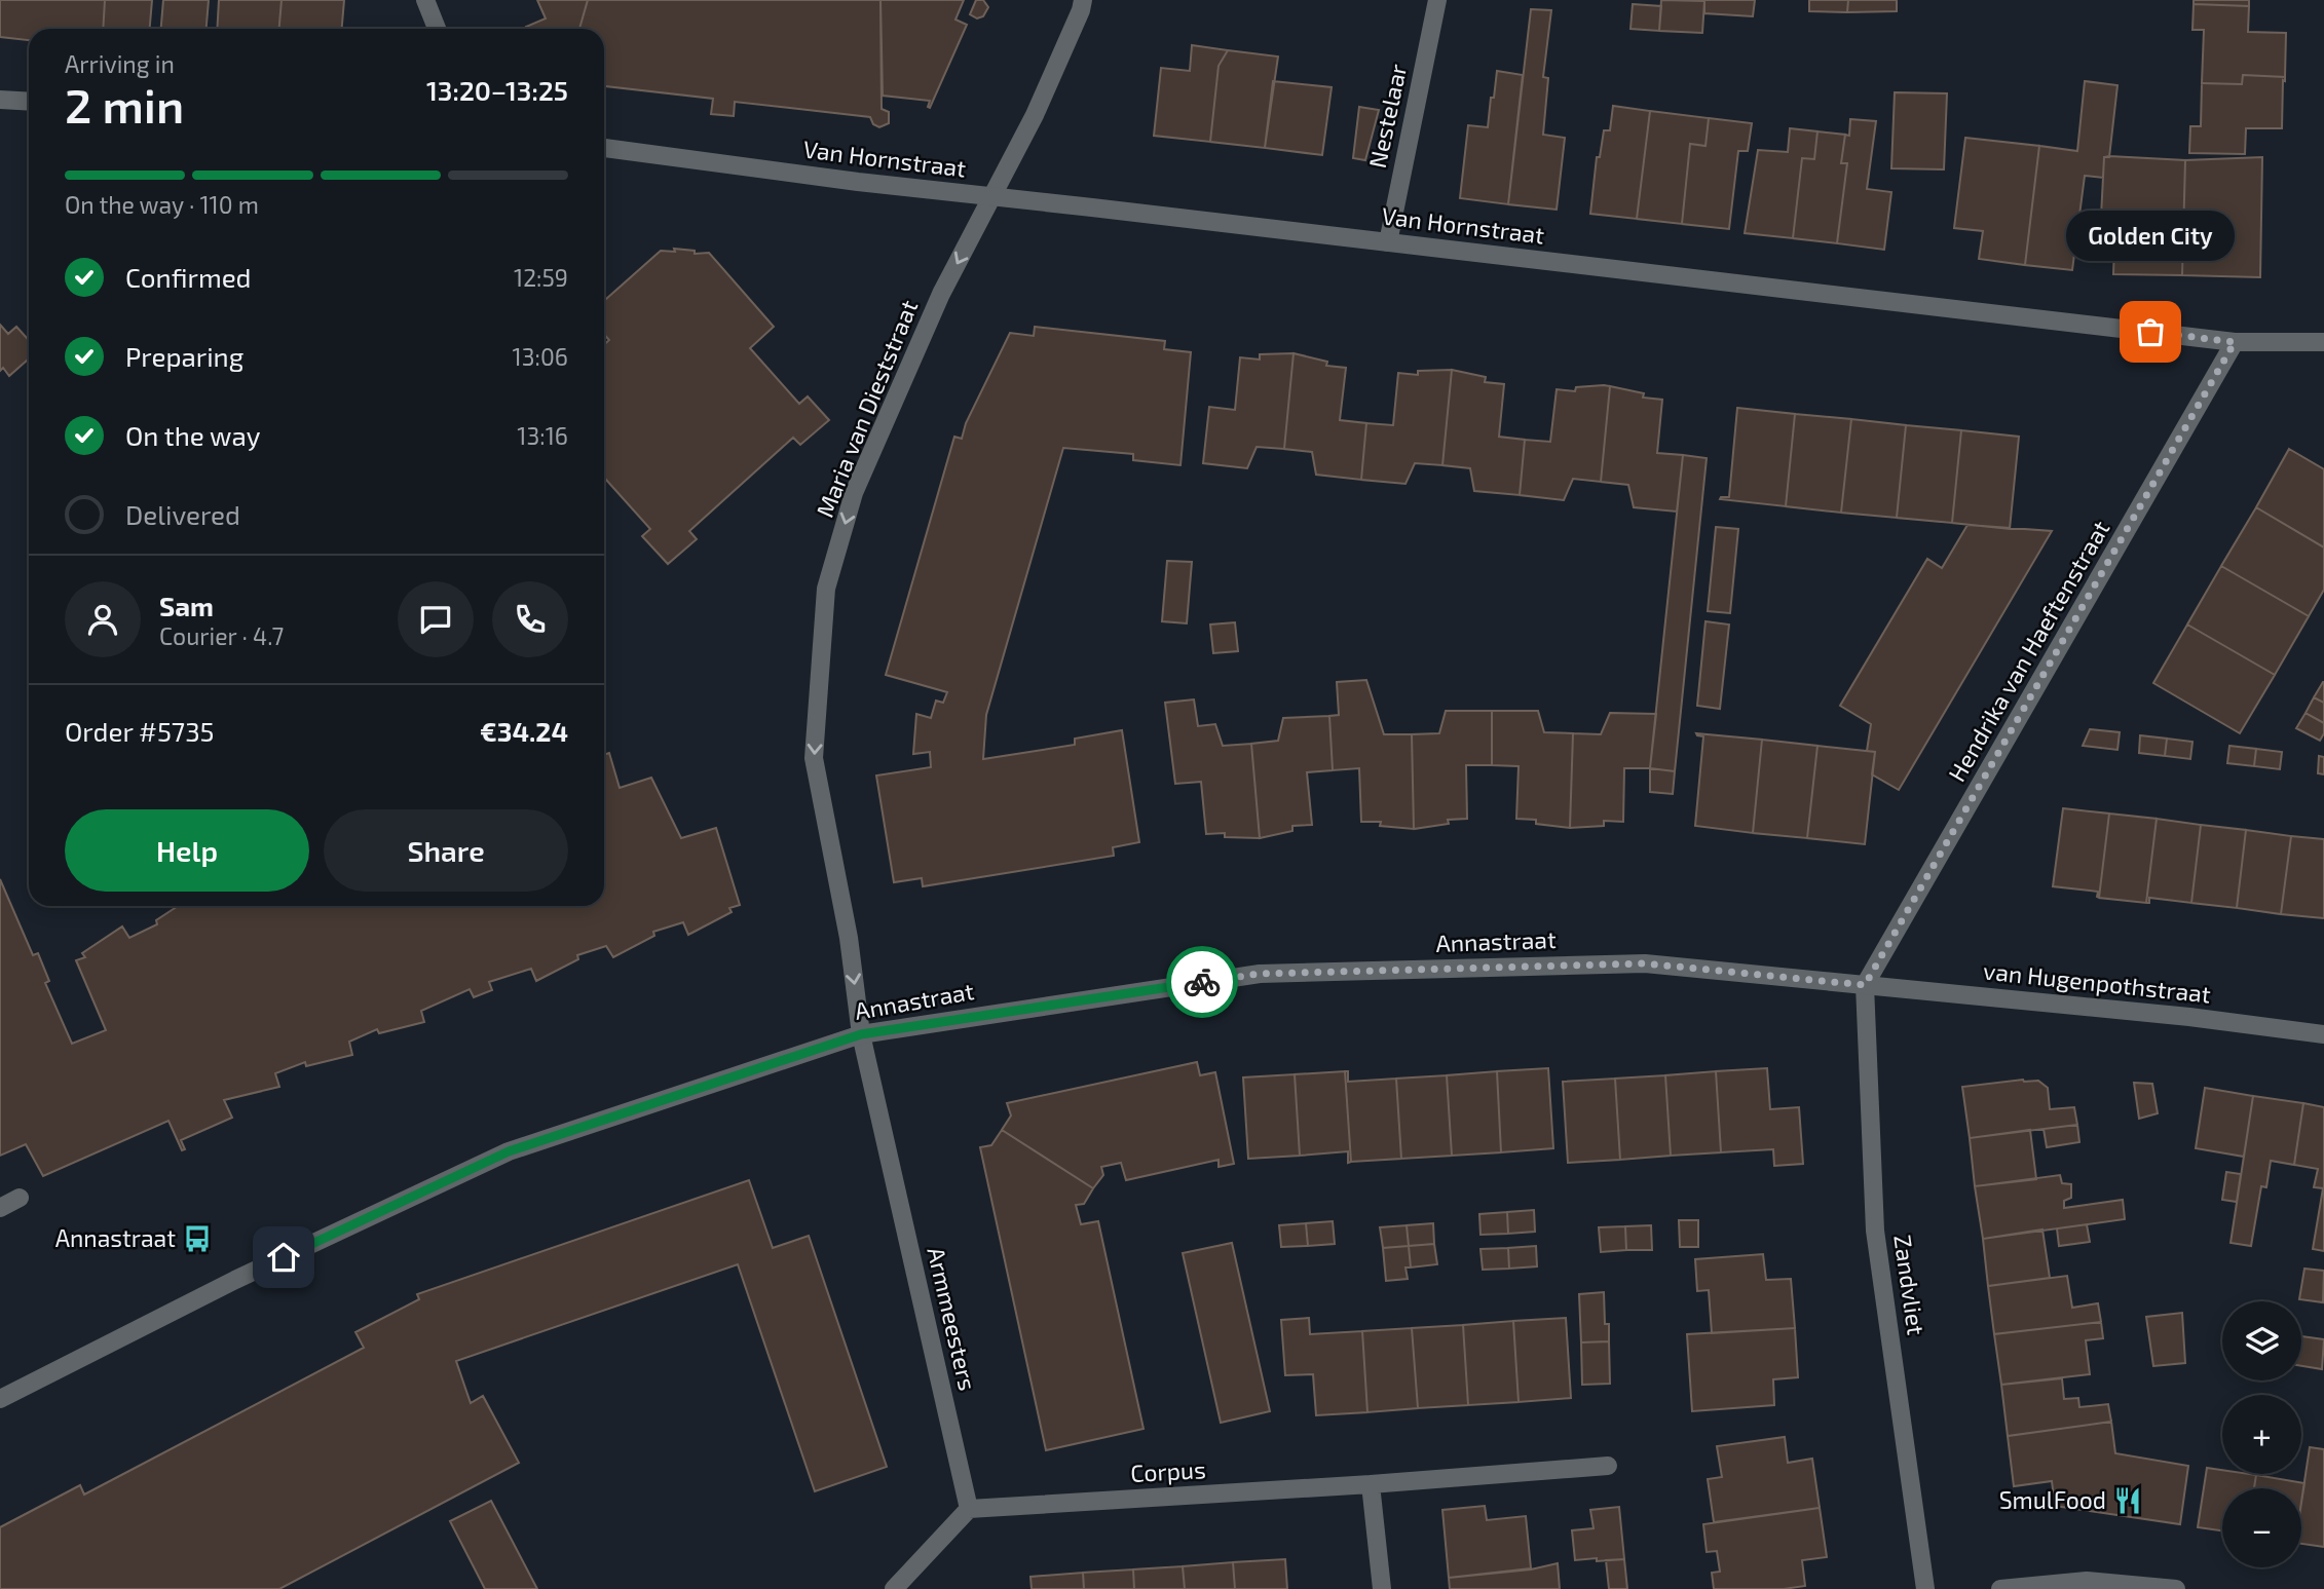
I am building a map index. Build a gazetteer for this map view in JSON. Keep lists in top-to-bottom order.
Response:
{
  "streets": {
    "street": [
      "Nestelaar",
      "Van Hornstraat",
      "Maria van Dieststraat",
      "Hendrika van Haeftenstraat",
      "Annastraat",
      "van Hugenpothstraat",
      "Zandvliet",
      "Armmeesters",
      "Corpus"
    ]
  },
  "crossings": [
    ["Nestelaar", "Van Hornstraat"],
    ["Van Hornstraat", "Maria van Dieststraat"],
    ["Van Hornstraat", "Hendrika van Haeftenstraat"],
    ["Maria van Dieststraat", "Annastraat"],
    ["Maria van Dieststraat", "Armmeesters"],
    ["Hendrika van Haeftenstraat", "Annastraat"],
    ["Hendrika van Haeftenstraat", "van Hugenpothstraat"],
    ["Hendrika van Haeftenstraat", "Zandvliet"],
    ["Annastraat", "van Hugenpothstraat"],
    ["Annastraat", "Zandvliet"],
    ["Annastraat", "Armmeesters"],
    ["van Hugenpothstraat", "Zandvliet"],
    ["Armmeesters", "Corpus"]
  ],
  "one_way": ["Maria van Dieststraat"],
  "places": {
    "other": ["Golden City"],
    "bus stop": ["Annastraat"],
    "restaurant": ["SmulFood"]
  },
  "page": {
    "heading": ["2 min", "Arriving in", "13:20–13:25"],
    "panel": [
      "Sam",
      "Courier · 4.7",
      "Order #5735",
      "€34.24"
    ],
    "bar": "On the way · 110 m",
    "bubble": "Golden City",
    "list": [
      ["Confirmed", "12:59"],
      ["Preparing", "13:06"],
      ["On the way", "13:16"],
      "Delivered"
    ],
    "buttons": ["Help", "Share"],
    "map_buttons": ["+", "−"]
  }
}
